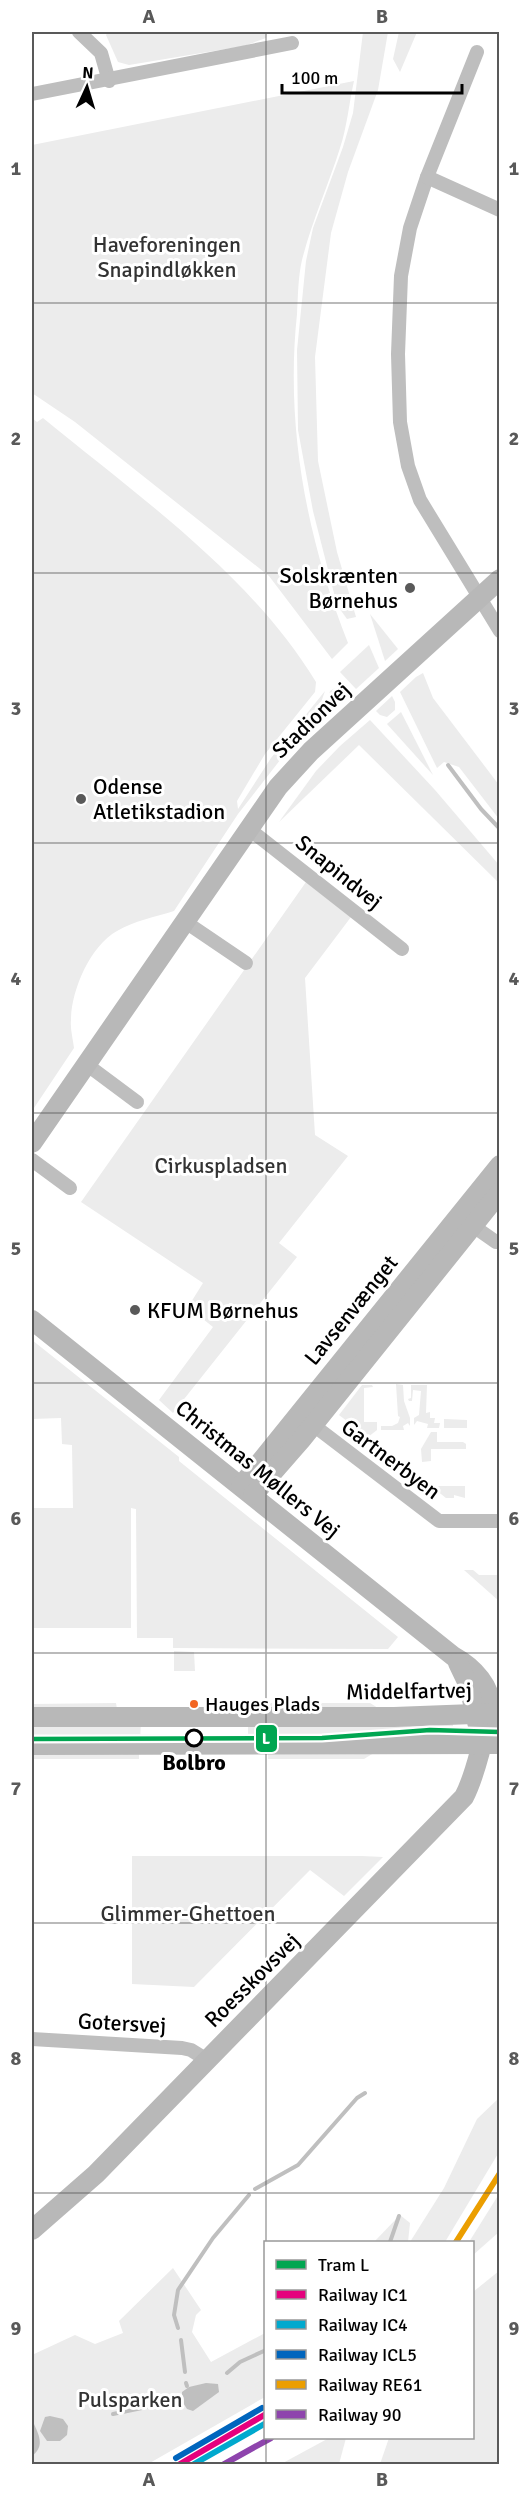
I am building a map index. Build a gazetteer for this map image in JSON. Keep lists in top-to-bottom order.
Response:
{
  "streets": {
    "street": [
      "Stadionvej",
      "Snapindvej",
      "Lavsenvænget",
      "Gartnerbyen",
      "Christmas Møllers Vej",
      "Middelfartvej",
      "Roesskovsvej",
      "Gotersvej"
    ]
  },
  "crossings": [
    ["Stadionvej", "Snapindvej"],
    ["Lavsenvænget", "Gartnerbyen"],
    ["Lavsenvænget", "Christmas Møllers Vej"],
    ["Christmas Møllers Vej", "Middelfartvej"],
    ["Christmas Møllers Vej", "Roesskovsvej"],
    ["Middelfartvej", "Roesskovsvej"],
    ["Roesskovsvej", "Gotersvej"]
  ],
  "parks": [
    "Haveforeningen Snapindløkken",
    "Cirkuspladsen",
    "Glimmer-Ghettoen",
    "Pulsparken"
  ],
  "places": [
    "Solskrænten Børnehus",
    "Odense Atletikstadion",
    "KFUM Børnehus",
    "Hauges Plads",
    "Bolbro"
  ],
  "lines": [
    "tram line L",
    "rail line RE61",
    "rail line ICL5",
    "rail line IC1",
    "rail line IC4",
    "rail line 90"
  ],
  "legend": [
    "Tram L",
    "Railway IC1",
    "Railway IC4",
    "Railway ICL5",
    "Railway RE61",
    "Railway 90"
  ],
  "scale_bar": "100 m",
  "north": "top",
  "grid": {
    "columns": ["A", "B"],
    "rows": [
      "1",
      "2",
      "3",
      "4",
      "5",
      "6",
      "7",
      "8",
      "9"
    ]
  }
}
